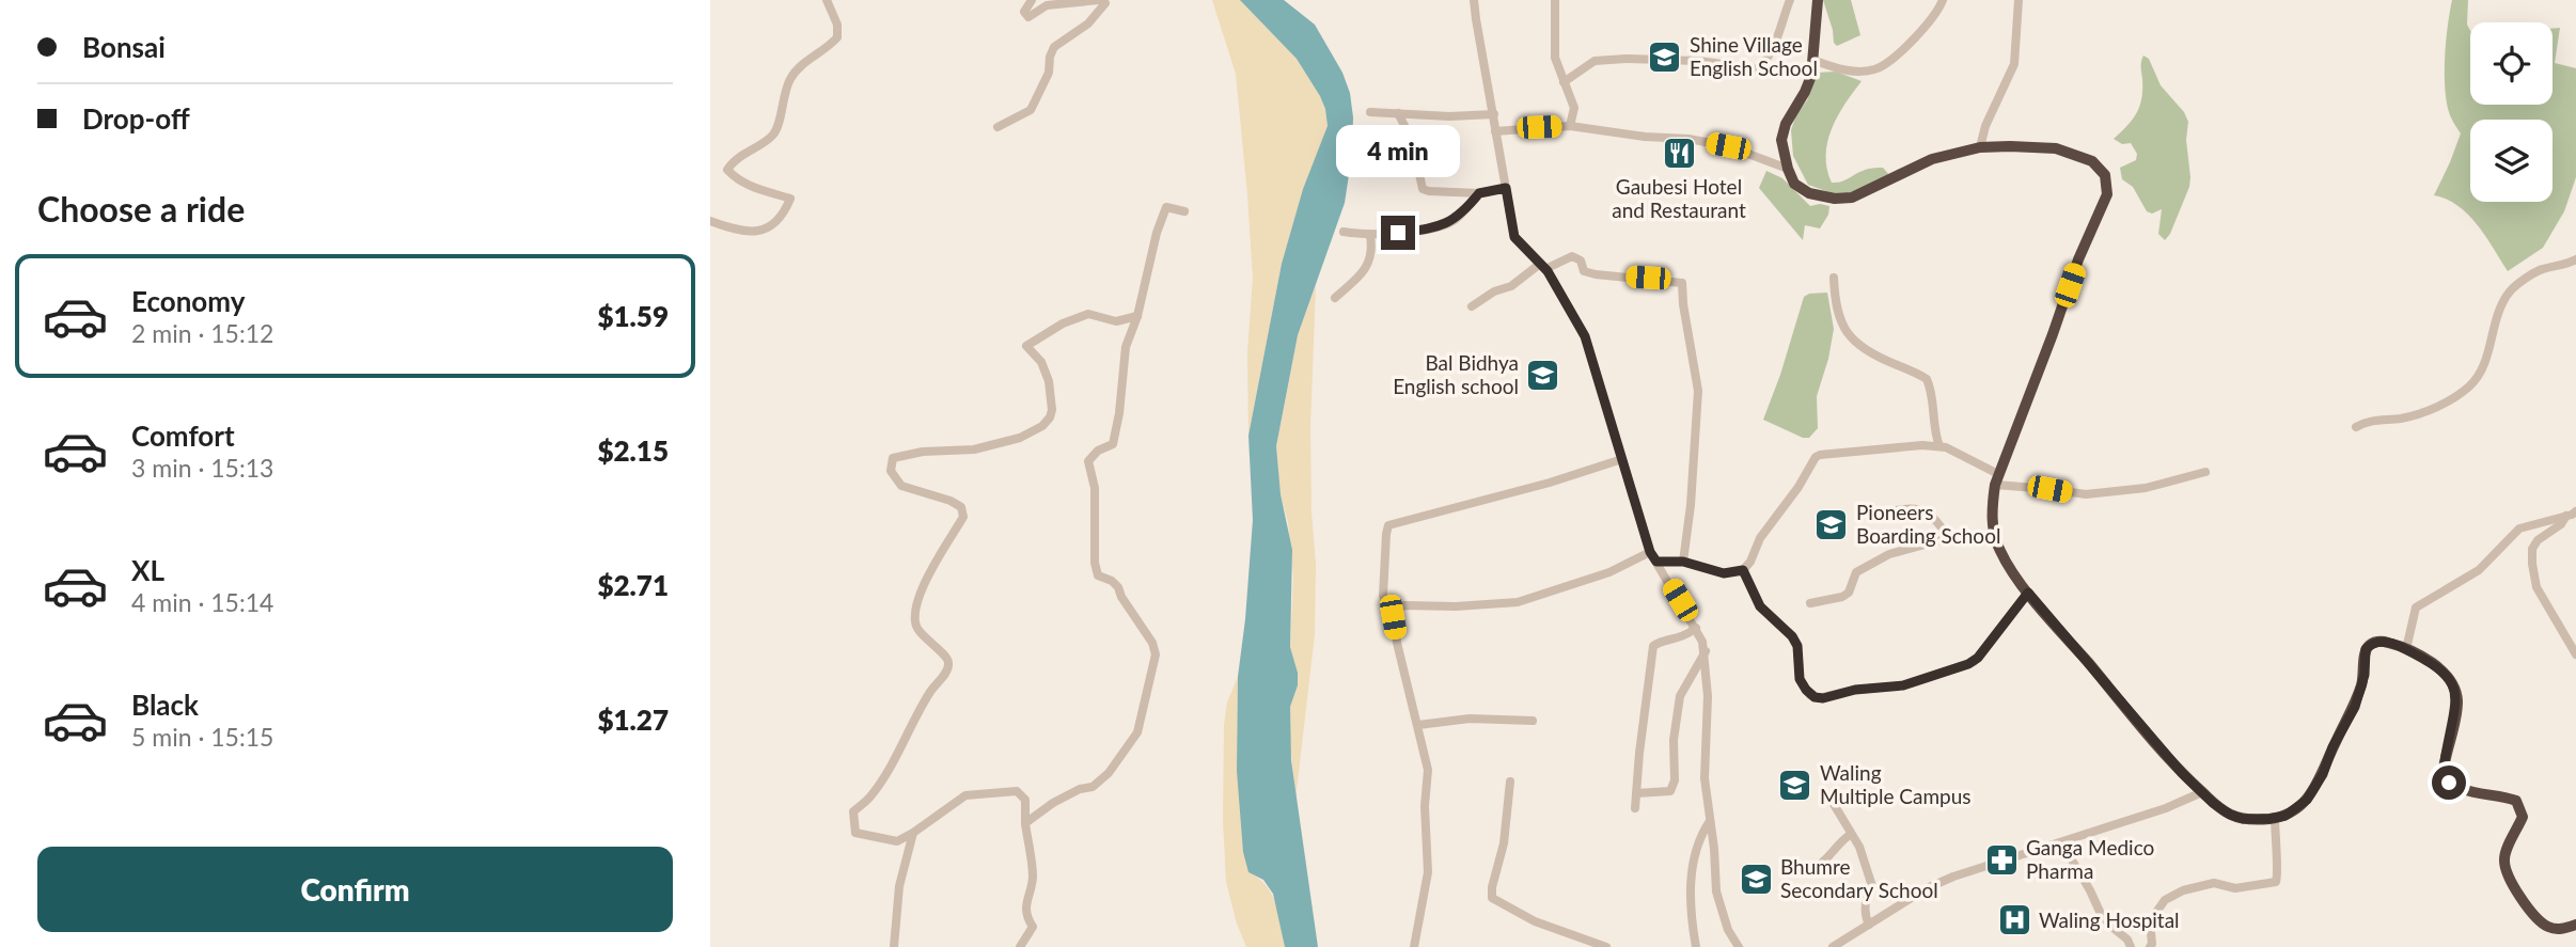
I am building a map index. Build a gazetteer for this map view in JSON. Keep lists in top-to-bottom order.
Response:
{
  "places": {
    "school or university": [
      "Shine Village English School",
      "Bal Bidhya English school",
      "Pioneers Boarding School",
      "Waling Multiple Campus",
      "Bhumre Secondary School"
    ],
    "restaurant": ["Gaubesi Hotel and Restaurant"],
    "pharmacy": ["Ganga Medico Pharma"],
    "hospital": ["Waling Hospital"]
  },
  "page": {
    "banner": ["Bonsai", "Drop-off"],
    "bubble": "4 min",
    "heading": "Choose a ride",
    "list": [
      {
        "name": "Economy",
        "note": "2 min · 15:12",
        "value": "$1.59"
      },
      {
        "name": "Comfort",
        "note": "3 min · 15:13",
        "value": "$2.15"
      },
      {
        "name": "XL",
        "note": "4 min · 15:14",
        "value": "$2.71"
      },
      {
        "name": "Black",
        "note": "5 min · 15:15",
        "value": "$1.27"
      }
    ],
    "buttons": "Confirm"
  }
}
